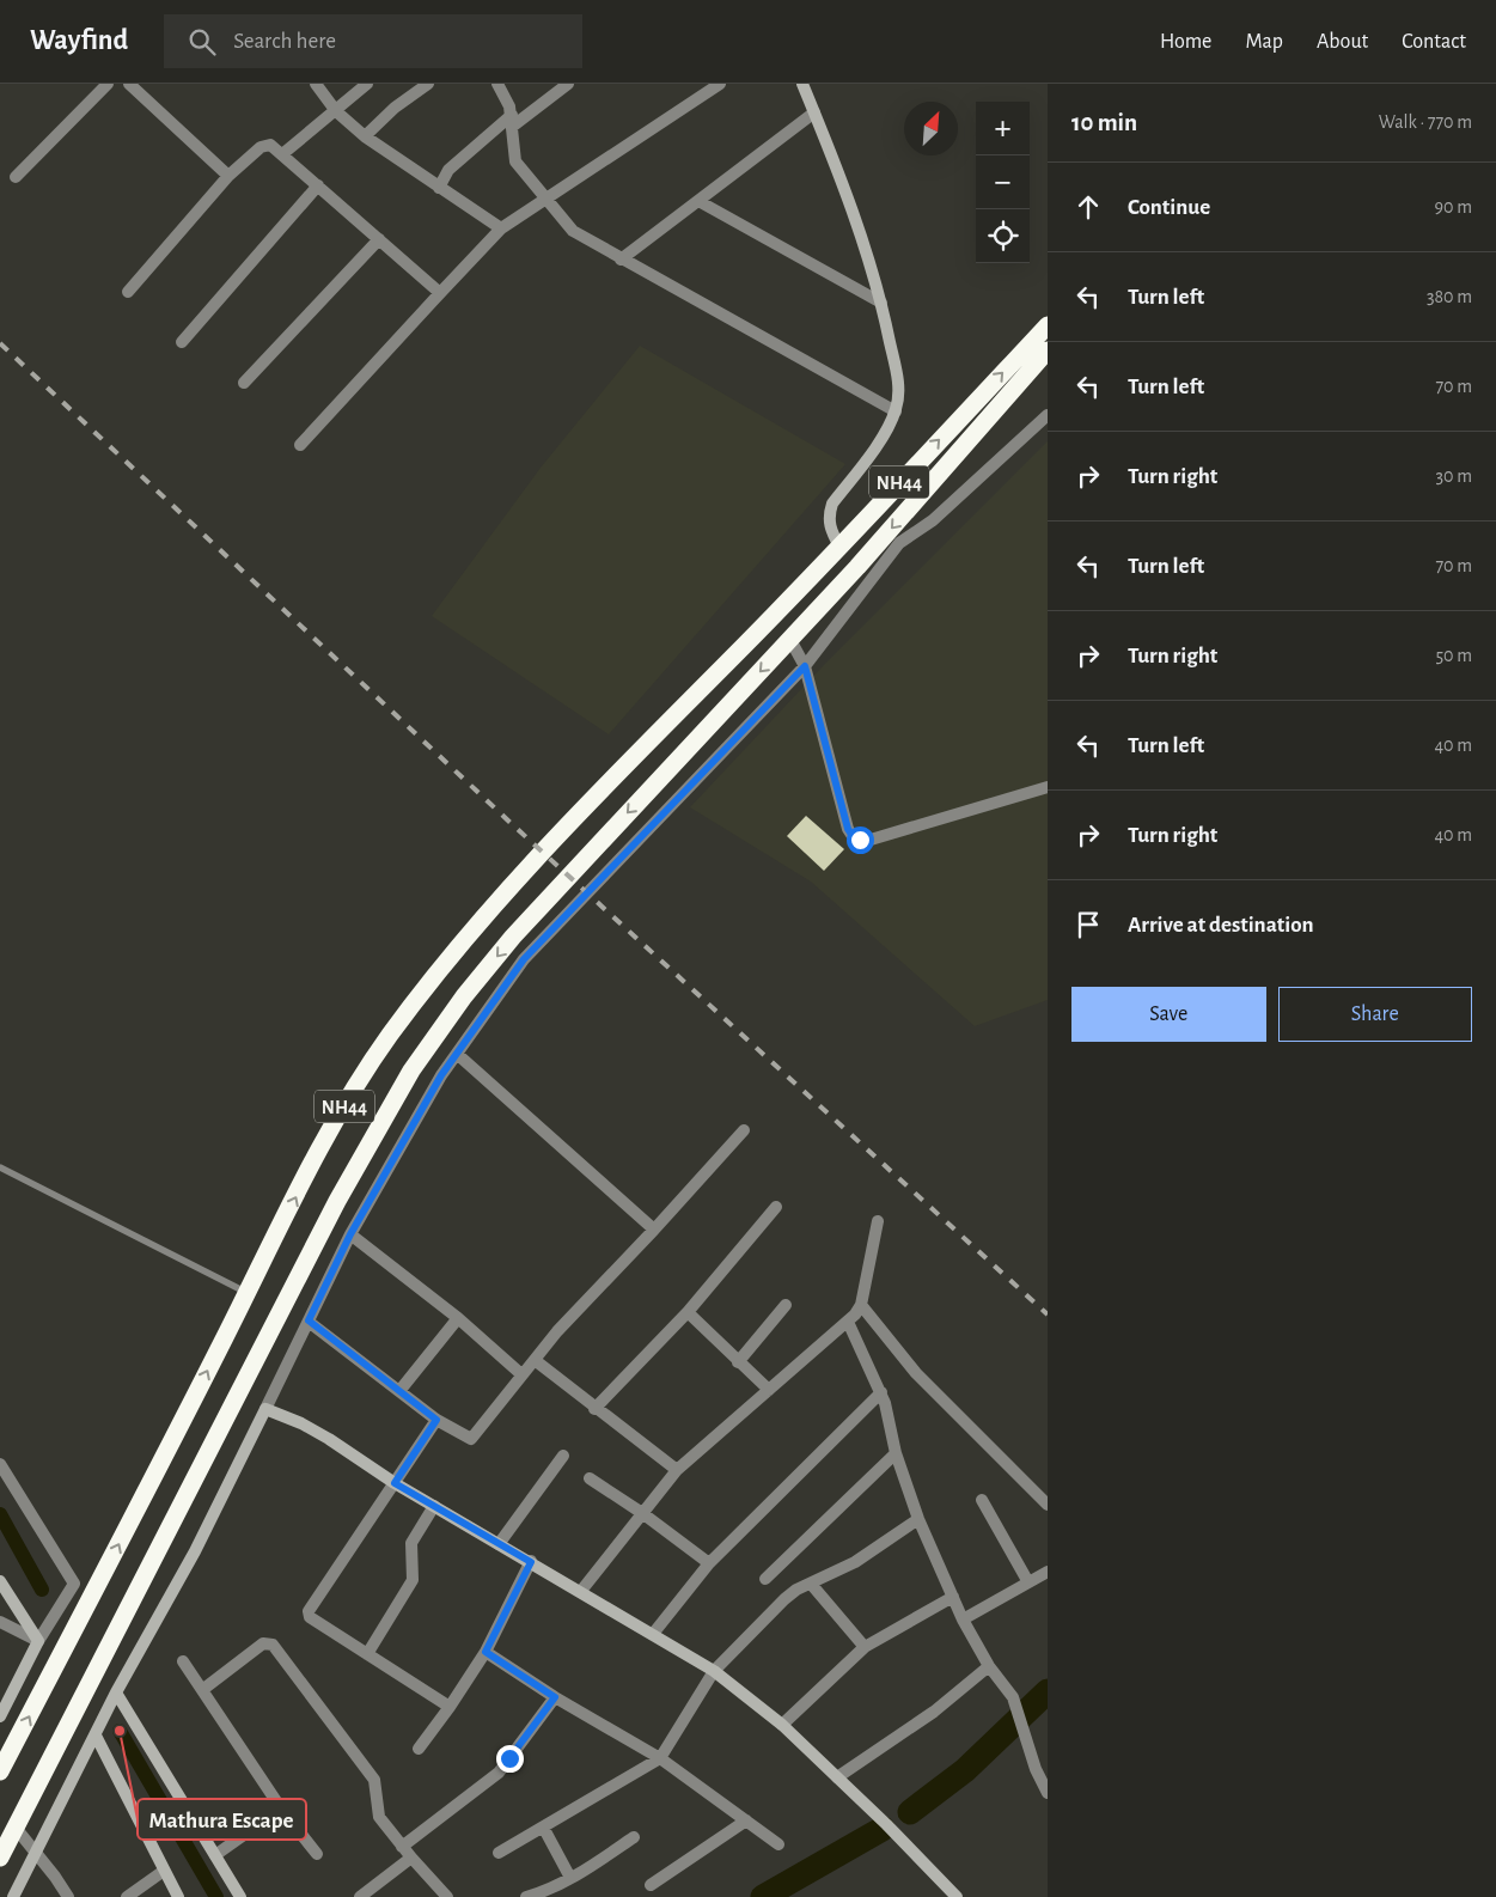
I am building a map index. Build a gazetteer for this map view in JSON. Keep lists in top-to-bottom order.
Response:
{
  "streets": {
    "highway": ["NH44"]
  },
  "places": ["Mathura Escape"],
  "north": "top right",
  "page": {
    "header": "Wayfind",
    "search": "Search here",
    "nav": [
      "Home",
      "Map",
      "About",
      "Contact"
    ],
    "heading": ["10 min", "Walk · 770 m"],
    "map_buttons": ["+", "−"],
    "list": [
      ["Continue", "90 m"],
      ["Turn left", "380 m"],
      ["Turn left", "70 m"],
      ["Turn right", "30 m"],
      ["Turn left", "70 m"],
      ["Turn right", "50 m"],
      ["Turn left", "40 m"],
      ["Turn right", "40 m"],
      "Arrive at destination"
    ],
    "buttons": ["Save", "Share"]
  }
}
